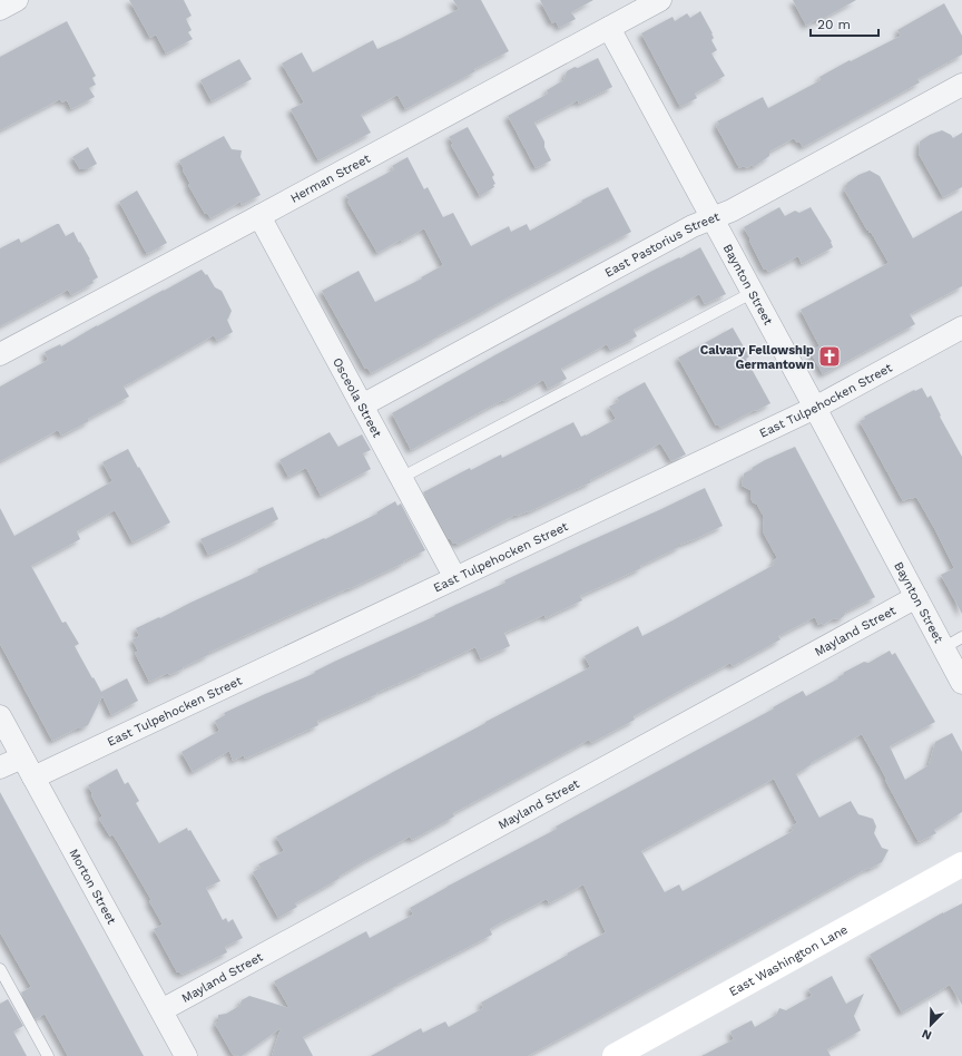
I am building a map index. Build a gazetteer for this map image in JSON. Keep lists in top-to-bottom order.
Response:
{
  "streets": {
    "main road": ["East Washington Lane"],
    "street": [
      "Herman Street",
      "East Pastorius Street",
      "Baynton Street",
      "Osceola Street",
      "East Tulpehocken Street",
      "Mayland Street",
      "Morton Street"
    ]
  },
  "crossings": [
    ["Herman Street", "Baynton Street"],
    ["Herman Street", "Osceola Street"],
    ["East Pastorius Street", "Baynton Street"],
    ["East Pastorius Street", "Osceola Street"],
    ["Baynton Street", "East Tulpehocken Street"],
    ["Baynton Street", "Mayland Street"],
    ["Osceola Street", "East Tulpehocken Street"],
    ["East Tulpehocken Street", "Morton Street"],
    ["Mayland Street", "Morton Street"]
  ],
  "places": {
    "church": ["Calvary Fellowship Germantown"]
  },
  "scale_bar": "20 m",
  "north": "bottom left"
}
